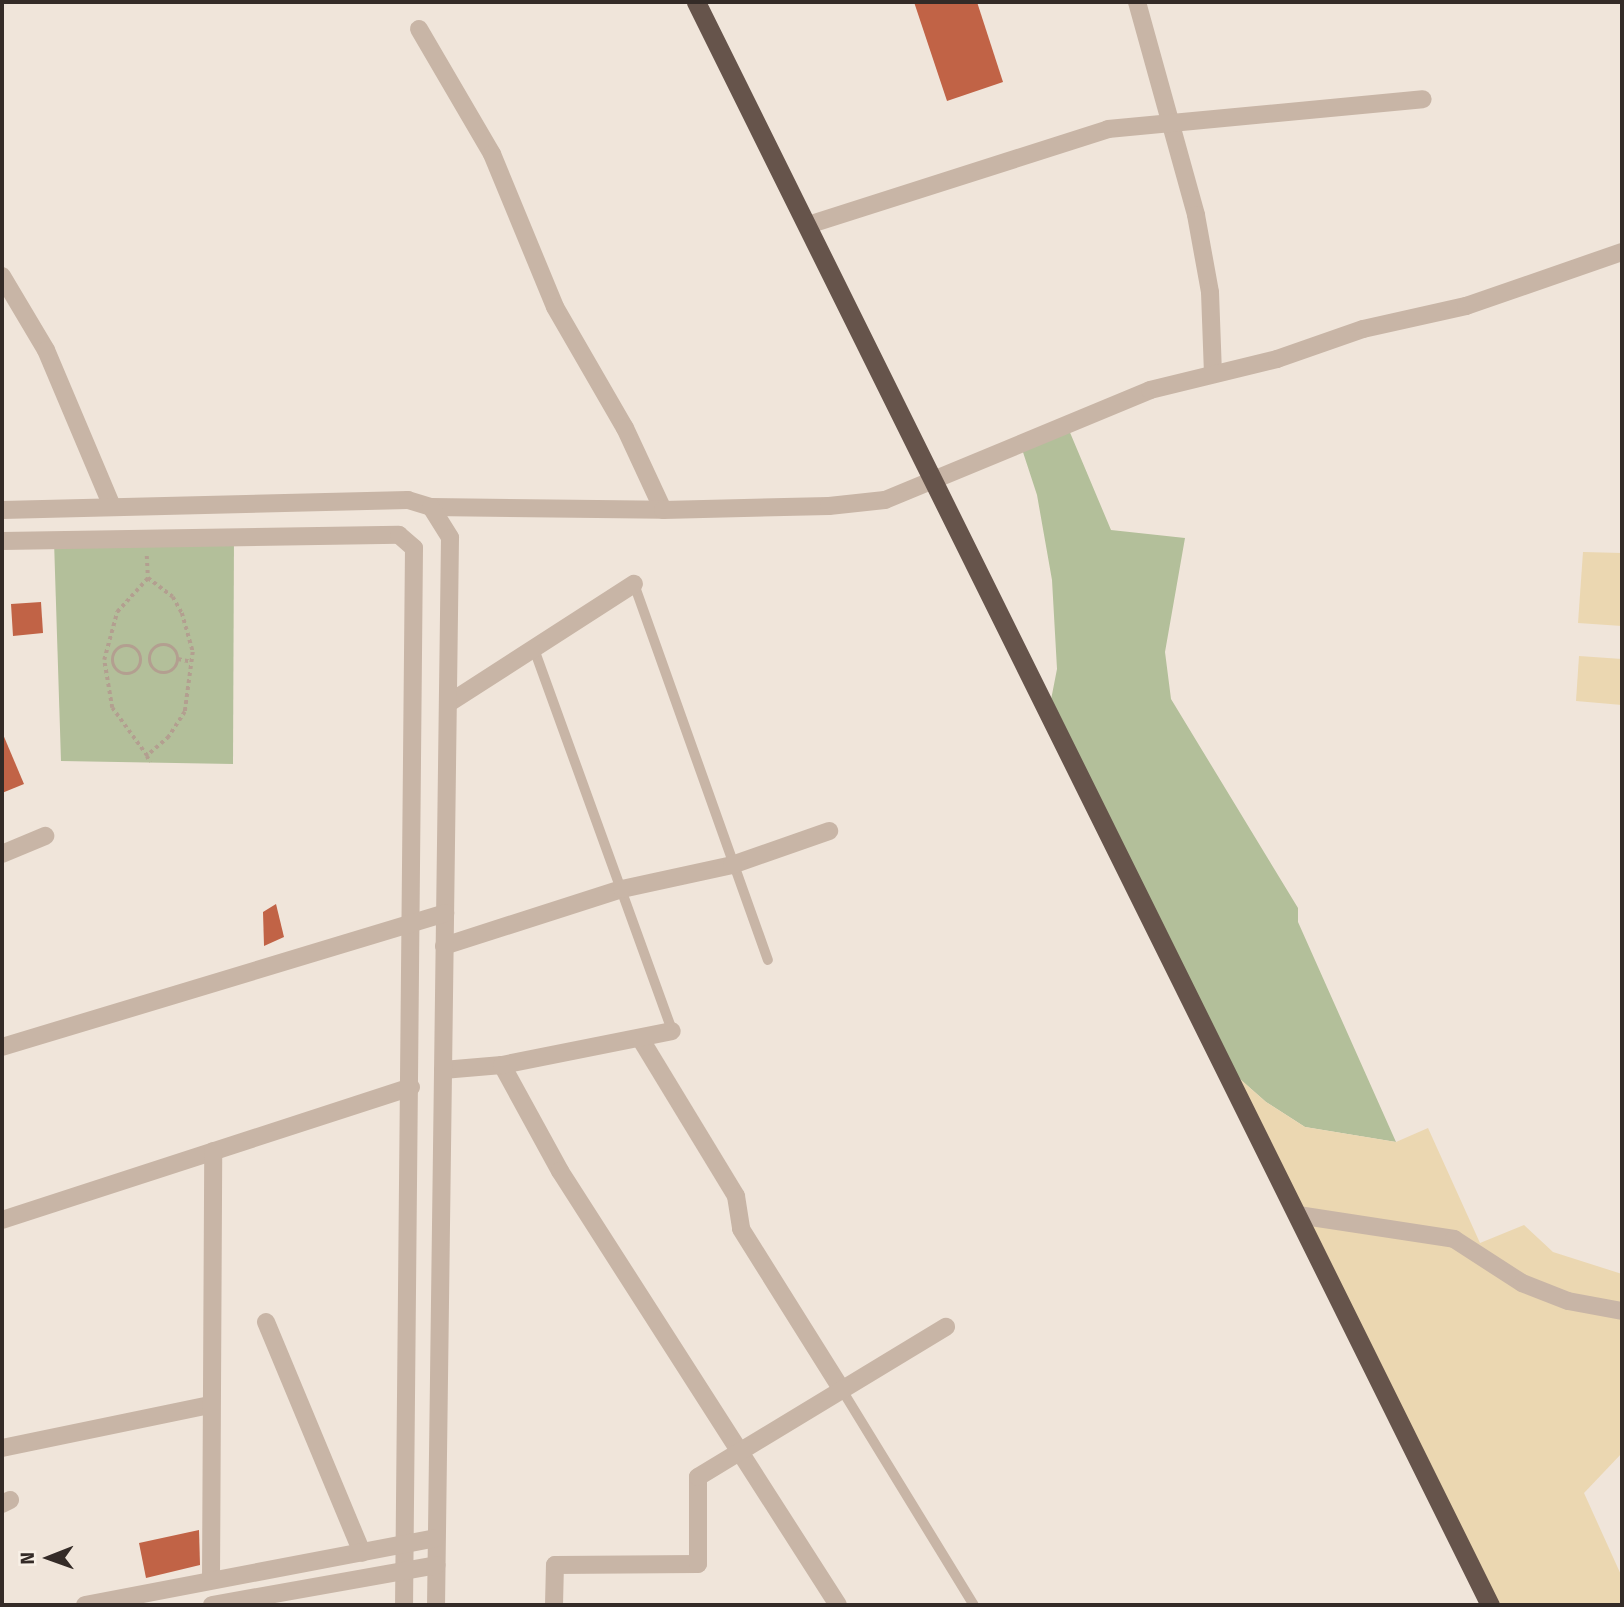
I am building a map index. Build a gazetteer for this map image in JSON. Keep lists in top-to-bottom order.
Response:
{
  "north": "left"
}
